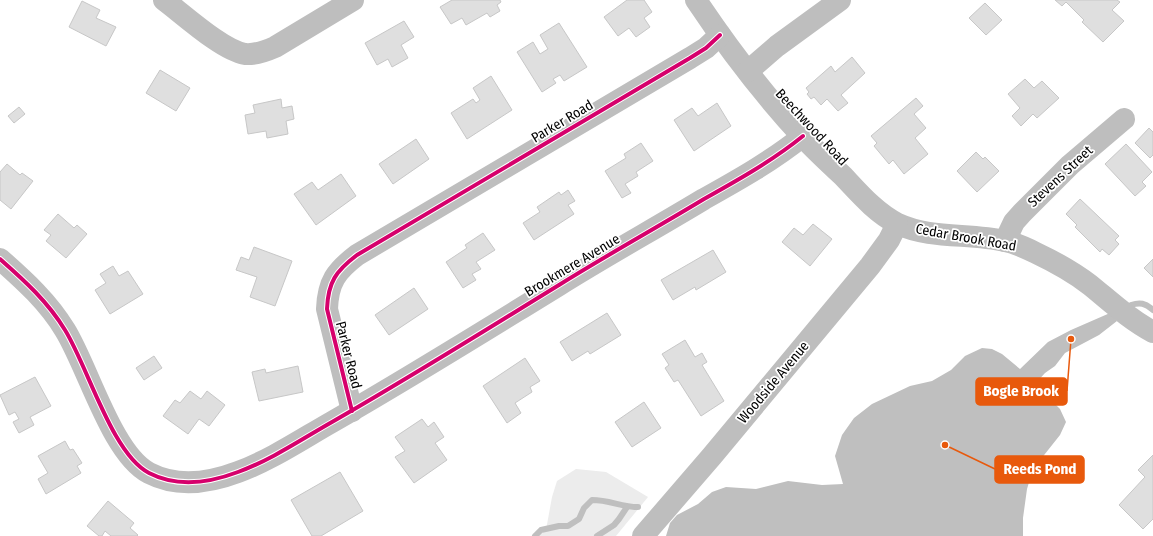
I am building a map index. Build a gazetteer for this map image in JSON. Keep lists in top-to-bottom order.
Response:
{
  "streets": {
    "street": [
      "Parker Road",
      "Beechwood Road",
      "Stevens Street",
      "Cedar Brook Road",
      "Brookmere Avenue",
      "Woodside Avenue"
    ]
  },
  "crossings": [
    ["Parker Road", "Beechwood Road"],
    ["Parker Road", "Brookmere Avenue"],
    ["Beechwood Road", "Cedar Brook Road"],
    ["Beechwood Road", "Brookmere Avenue"],
    ["Beechwood Road", "Woodside Avenue"],
    ["Stevens Street", "Cedar Brook Road"],
    ["Cedar Brook Road", "Woodside Avenue"]
  ],
  "places": ["Bogle Brook", "Reeds Pond"]
}
